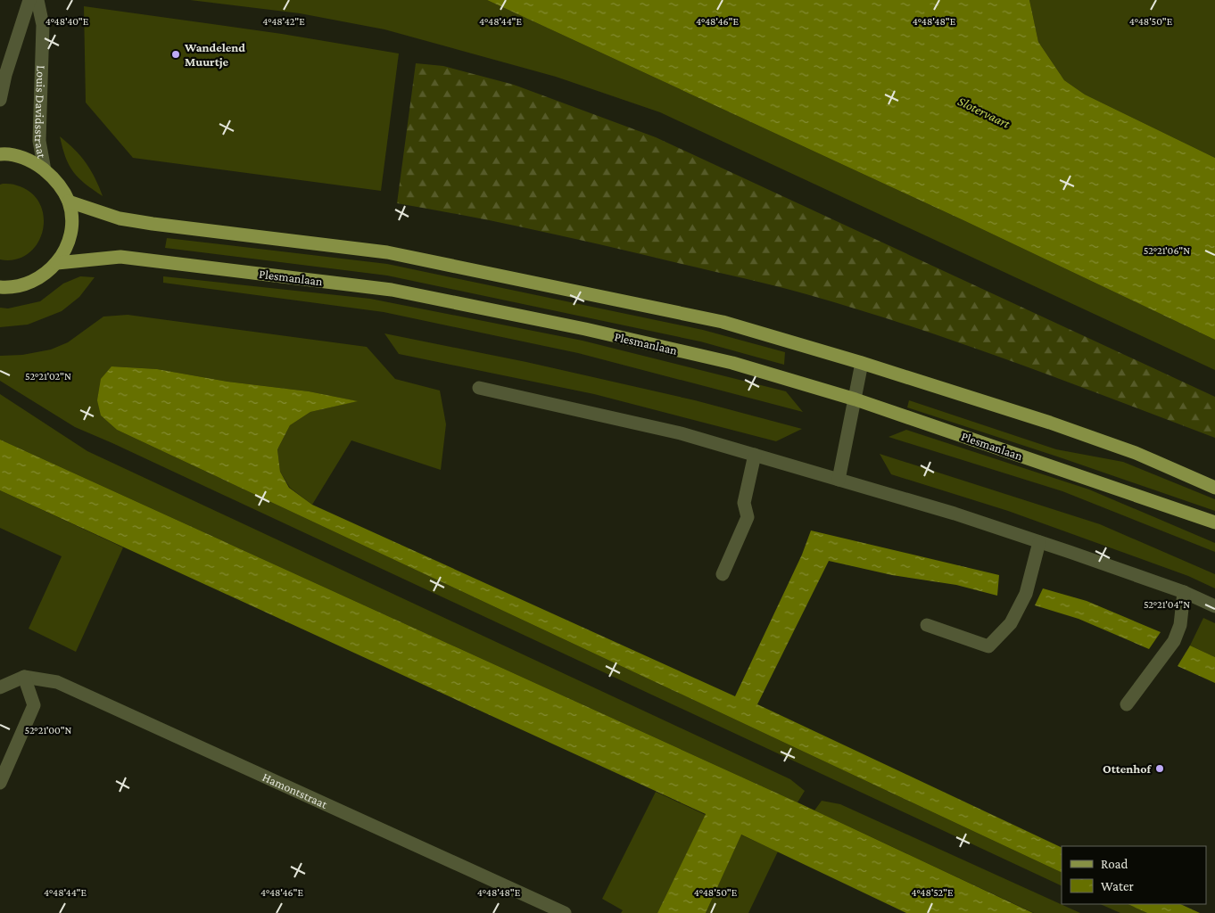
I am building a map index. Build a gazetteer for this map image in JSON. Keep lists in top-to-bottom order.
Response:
{
  "streets": {
    "main road": ["Plesmanlaan"],
    "street": ["Louis Davidsstraat", "Hamontstraat"]
  },
  "water": ["Slotervaart"],
  "places": ["Wandelend Muurtje", "Ottenhof"],
  "legend": ["Road", "Water"],
  "coordinates": [
    "4°48'40\"E",
    "4°48'42\"E",
    "4°48'44\"E",
    "4°48'46\"E",
    "4°48'48\"E",
    "4°48'50\"E",
    "52°21'06\"N",
    "52°21'02\"N",
    "52°21'04\"N",
    "52°21'00\"N",
    "4°48'52\"E"
  ]
}
